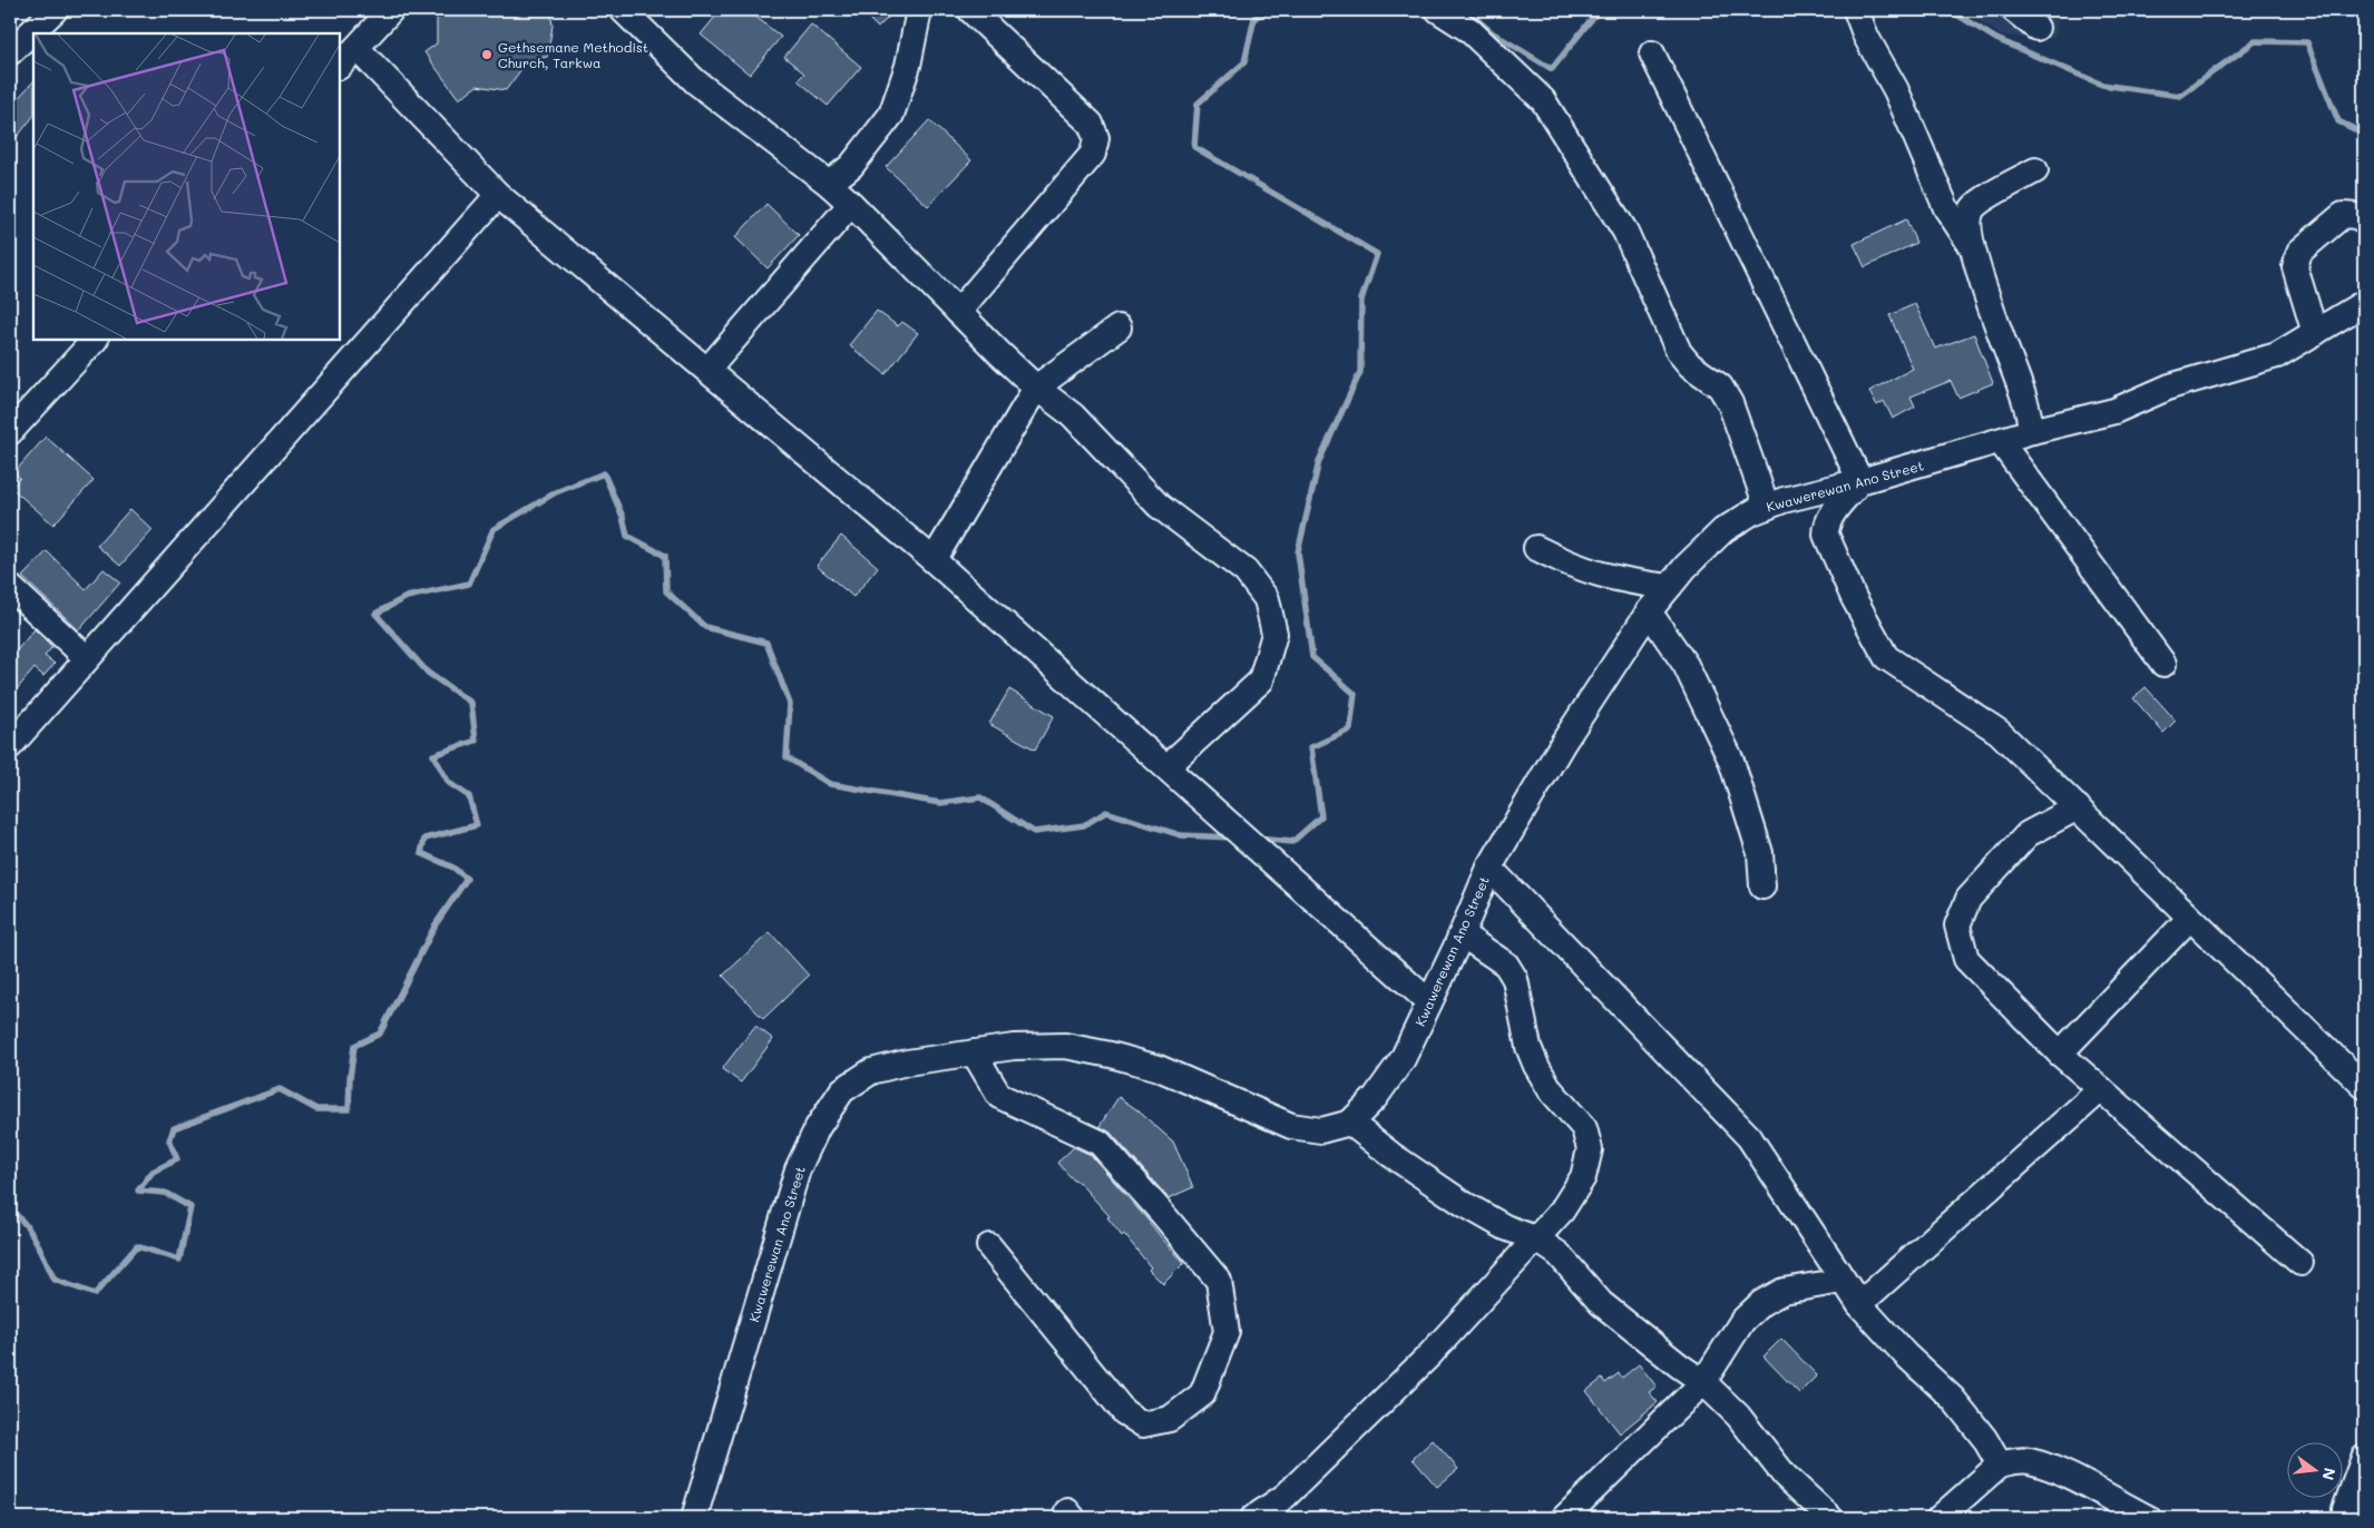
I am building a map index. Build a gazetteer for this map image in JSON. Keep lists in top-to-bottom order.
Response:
{
  "streets": {
    "street": ["Kwawerewan Ano Street"]
  },
  "places": ["Gethsemane Methodist Church, Tarkwa"],
  "north": "right"
}
